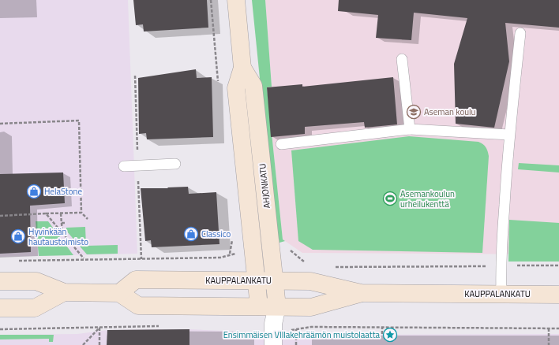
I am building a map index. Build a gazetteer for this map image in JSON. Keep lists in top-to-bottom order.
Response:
{
  "streets": {
    "main road": ["AHJONKATU", "KAUPPALANKATU"]
  },
  "crossings": [
    ["AHJONKATU", "KAUPPALANKATU"]
  ],
  "places": {
    "school or university": ["Aseman koulu"],
    "shop": ["HelaStone", "Classico", "Hyvinkään hautaustoimisto"],
    "sports": ["Asemankoulun urheilukenttä"],
    "place": ["Ensimmäisen VIllakehräämön muistolaatta"]
  }
}
